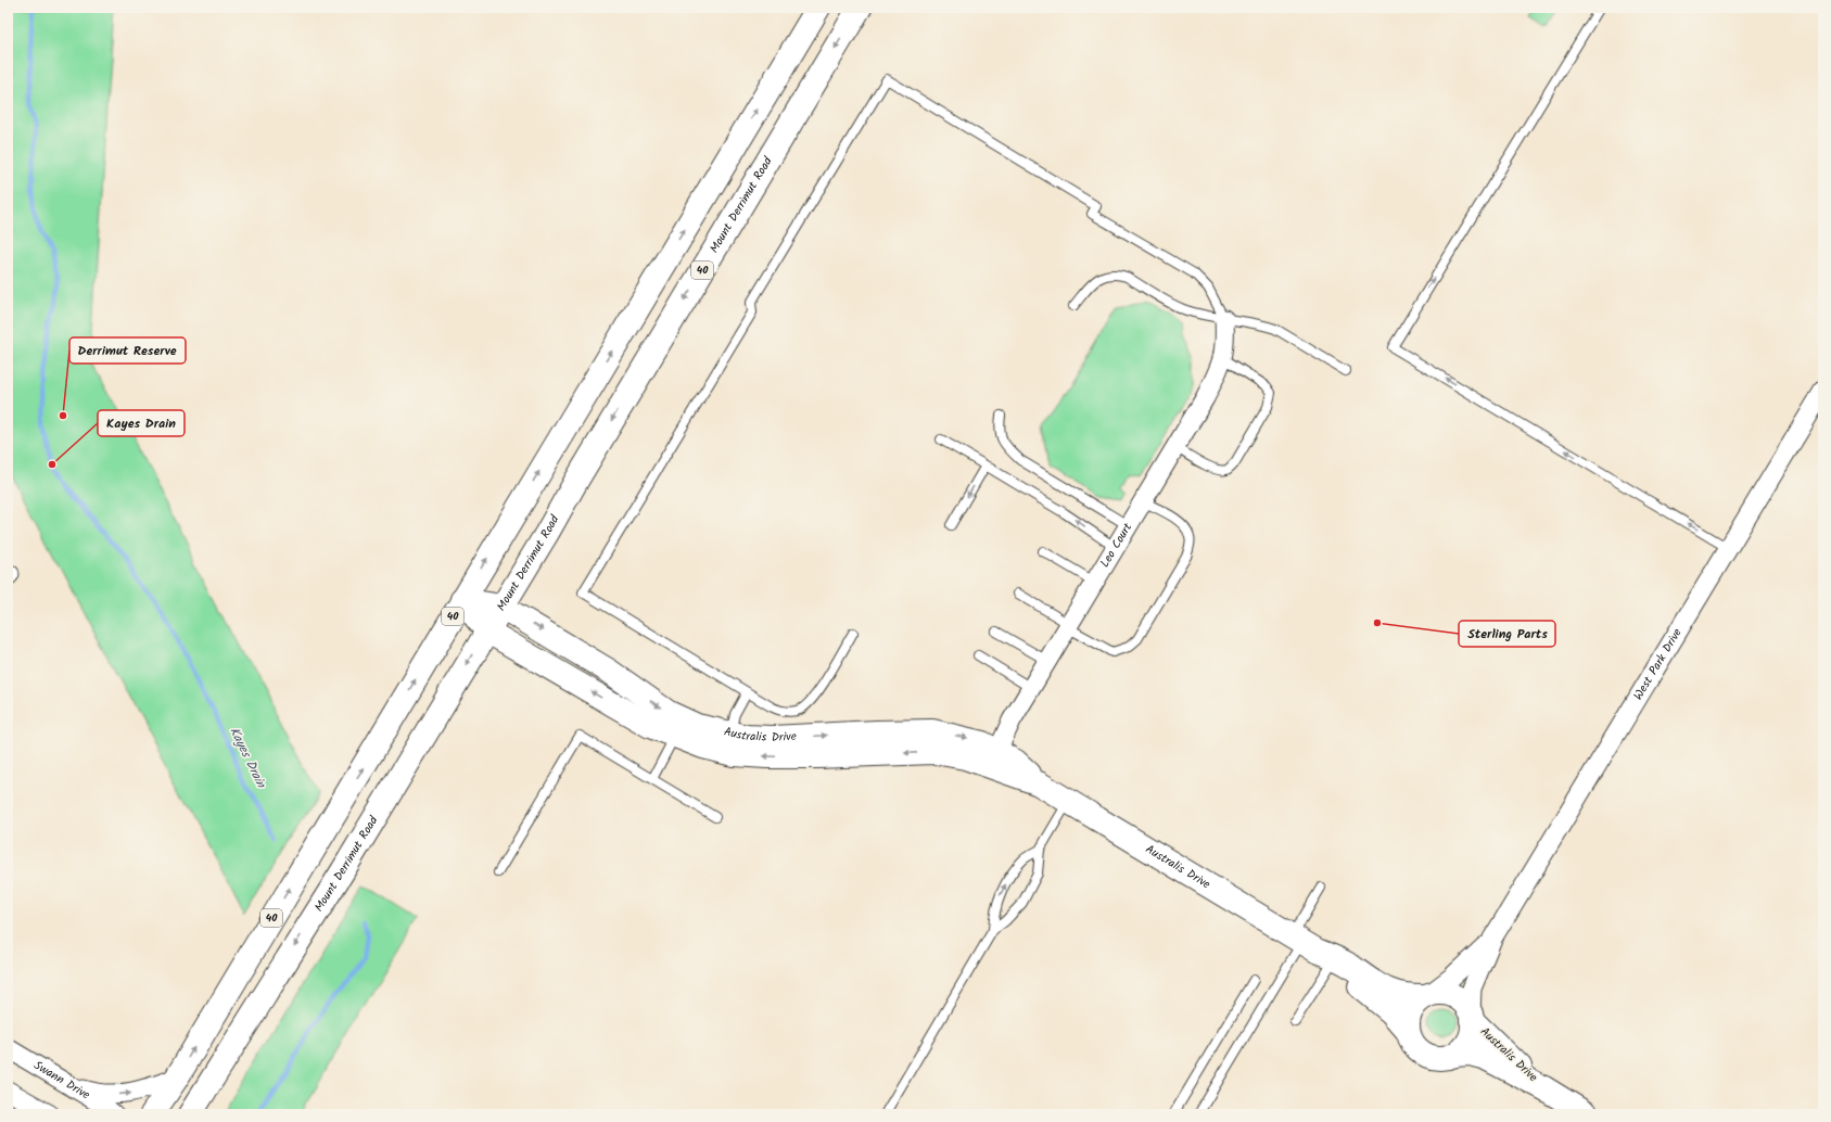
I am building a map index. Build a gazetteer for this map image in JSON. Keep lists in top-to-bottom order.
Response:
{
  "streets": {
    "main road": ["Mount Derrimut Road", "40", "Australis Drive"],
    "street": ["Leo Court", "West Park Drive", "Swann Drive"]
  },
  "crossings": [
    ["Mount Derrimut Road", "Australis Drive"],
    ["Leo Court", "Australis Drive"],
    ["West Park Drive", "Australis Drive"]
  ],
  "water": ["Kayes Drain"],
  "places": ["Derrimut Reserve", "Kayes Drain", "Sterling Parts"]
}
